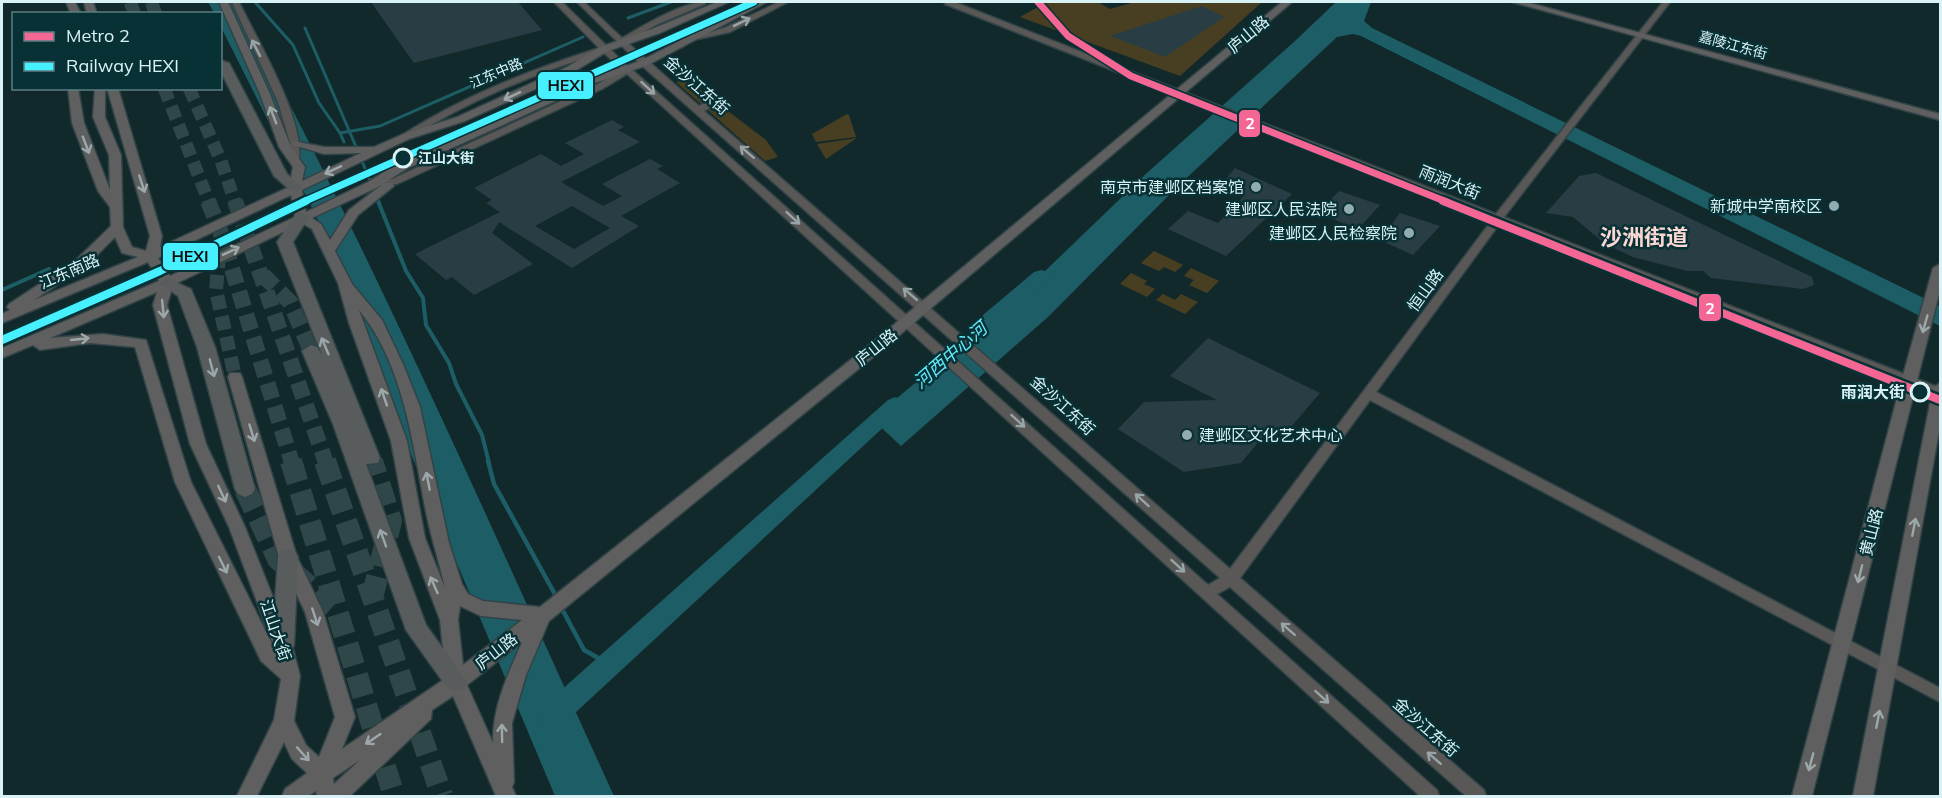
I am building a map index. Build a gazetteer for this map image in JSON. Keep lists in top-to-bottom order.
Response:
{
  "streets": {
    "main road": [
      "庐山路",
      "嘉陵江东街",
      "江东中路",
      "江东南路",
      "黄山路",
      "江山大街"
    ],
    "street": ["金沙江东街", "雨润大街", "恒山路"]
  },
  "crossings": [
    ["庐山路", "金沙江东街"],
    ["庐山路", "雨润大街"],
    ["嘉陵江东街", "恒山路"],
    ["江东中路", "金沙江东街"],
    ["江东中路", "江东南路"],
    ["金沙江东街", "恒山路"],
    ["雨润大街", "恒山路"],
    ["雨润大街", "黄山路"]
  ],
  "districts": ["沙洲街道"],
  "water": ["河西中心河"],
  "places": [
    "江山大街",
    "南京市建邺区档案馆",
    "新城中学南校区",
    "建邺区人民法院",
    "建邺区人民检察院",
    "雨润大街",
    "建邺区文化艺术中心"
  ],
  "lines": ["metro line 2", "rail line HEXI"],
  "legend": ["Metro 2", "Railway HEXI"]
}
